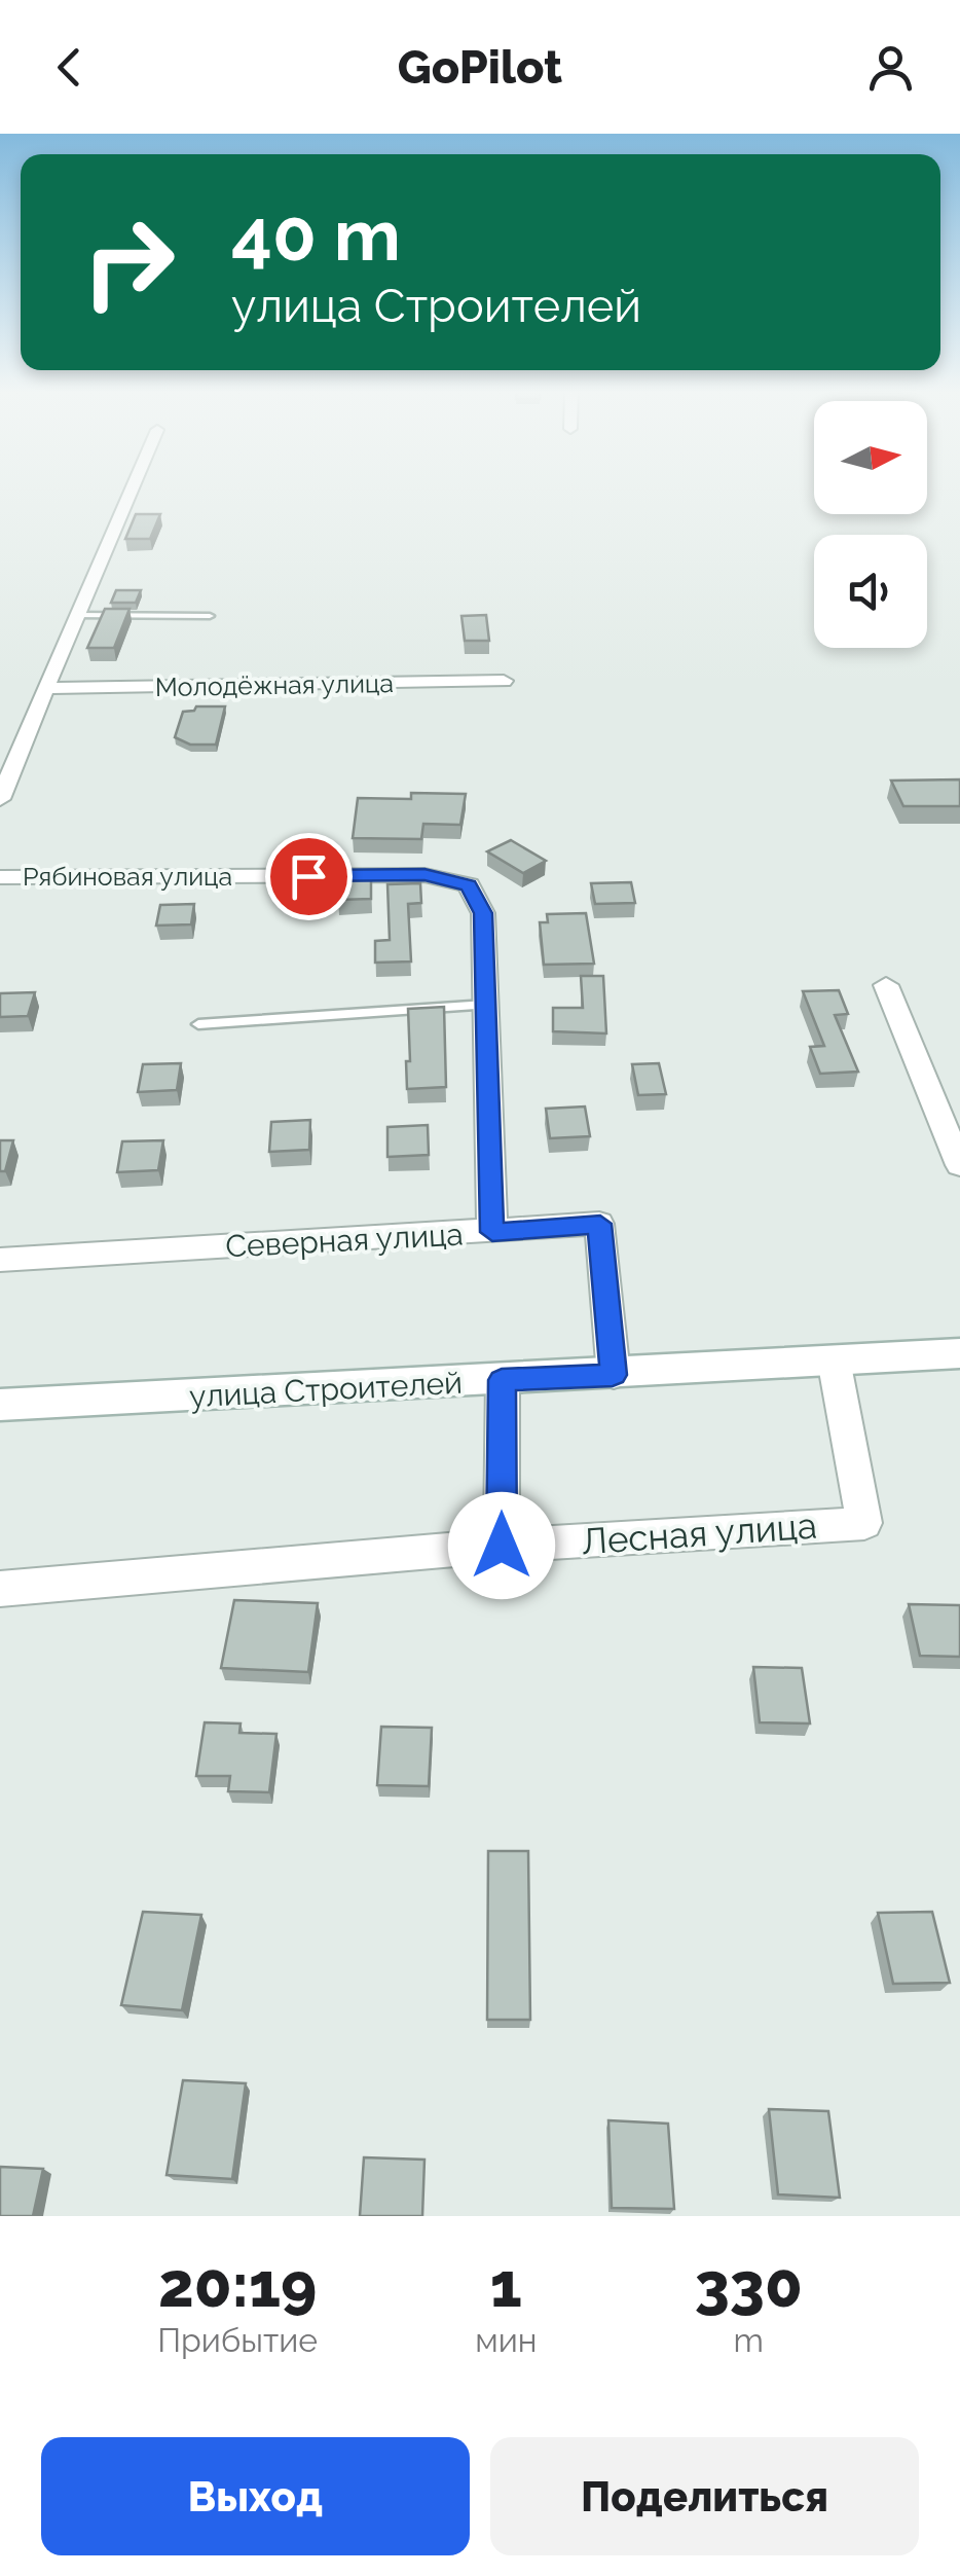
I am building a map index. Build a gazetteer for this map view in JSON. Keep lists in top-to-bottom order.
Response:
{
  "streets": {
    "main road": ["улица Строителей"],
    "street": [
      "Молодёжная улица",
      "Рябиновая улица",
      "Северная улица",
      "Лесная улица"
    ]
  },
  "crossings": [
    ["Северная улица", "улица Строителей"],
    ["улица Строителей", "Лесная улица"]
  ],
  "north": "right",
  "page": {
    "header": "GoPilot",
    "turn": ["40 m", "улица Строителей"],
    "eta": [
      "20:19",
      "Прибытие",
      "1",
      "мин",
      "330",
      "m"
    ],
    "buttons": ["Выход", "Поделиться"]
  }
}
